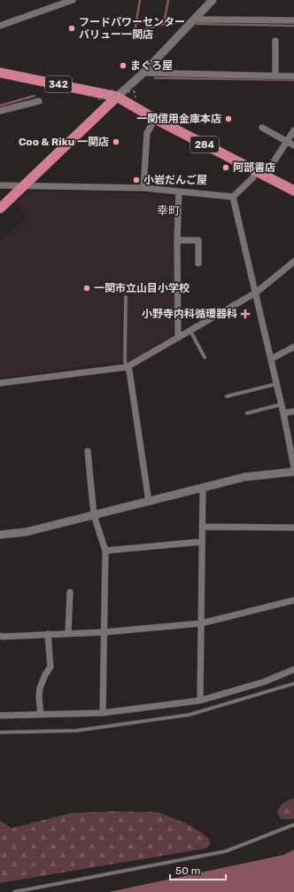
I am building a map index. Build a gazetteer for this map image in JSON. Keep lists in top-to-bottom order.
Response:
{
  "streets": {
    "highway": ["342", "284"]
  },
  "crossings": [
    ["342", "284"]
  ],
  "districts": ["幸町"],
  "places": {
    "other": [
      "フードパワーセンター バリュー一関店",
      "まぐろ屋",
      "一関信用金庫本店",
      "Coo & Riku 一関店",
      "阿部書店",
      "小岩だんご屋",
      "一関市立山目小学校"
    ],
    "health": ["小野寺内科循環器科"]
  },
  "scale_bar": "50 m"
}
